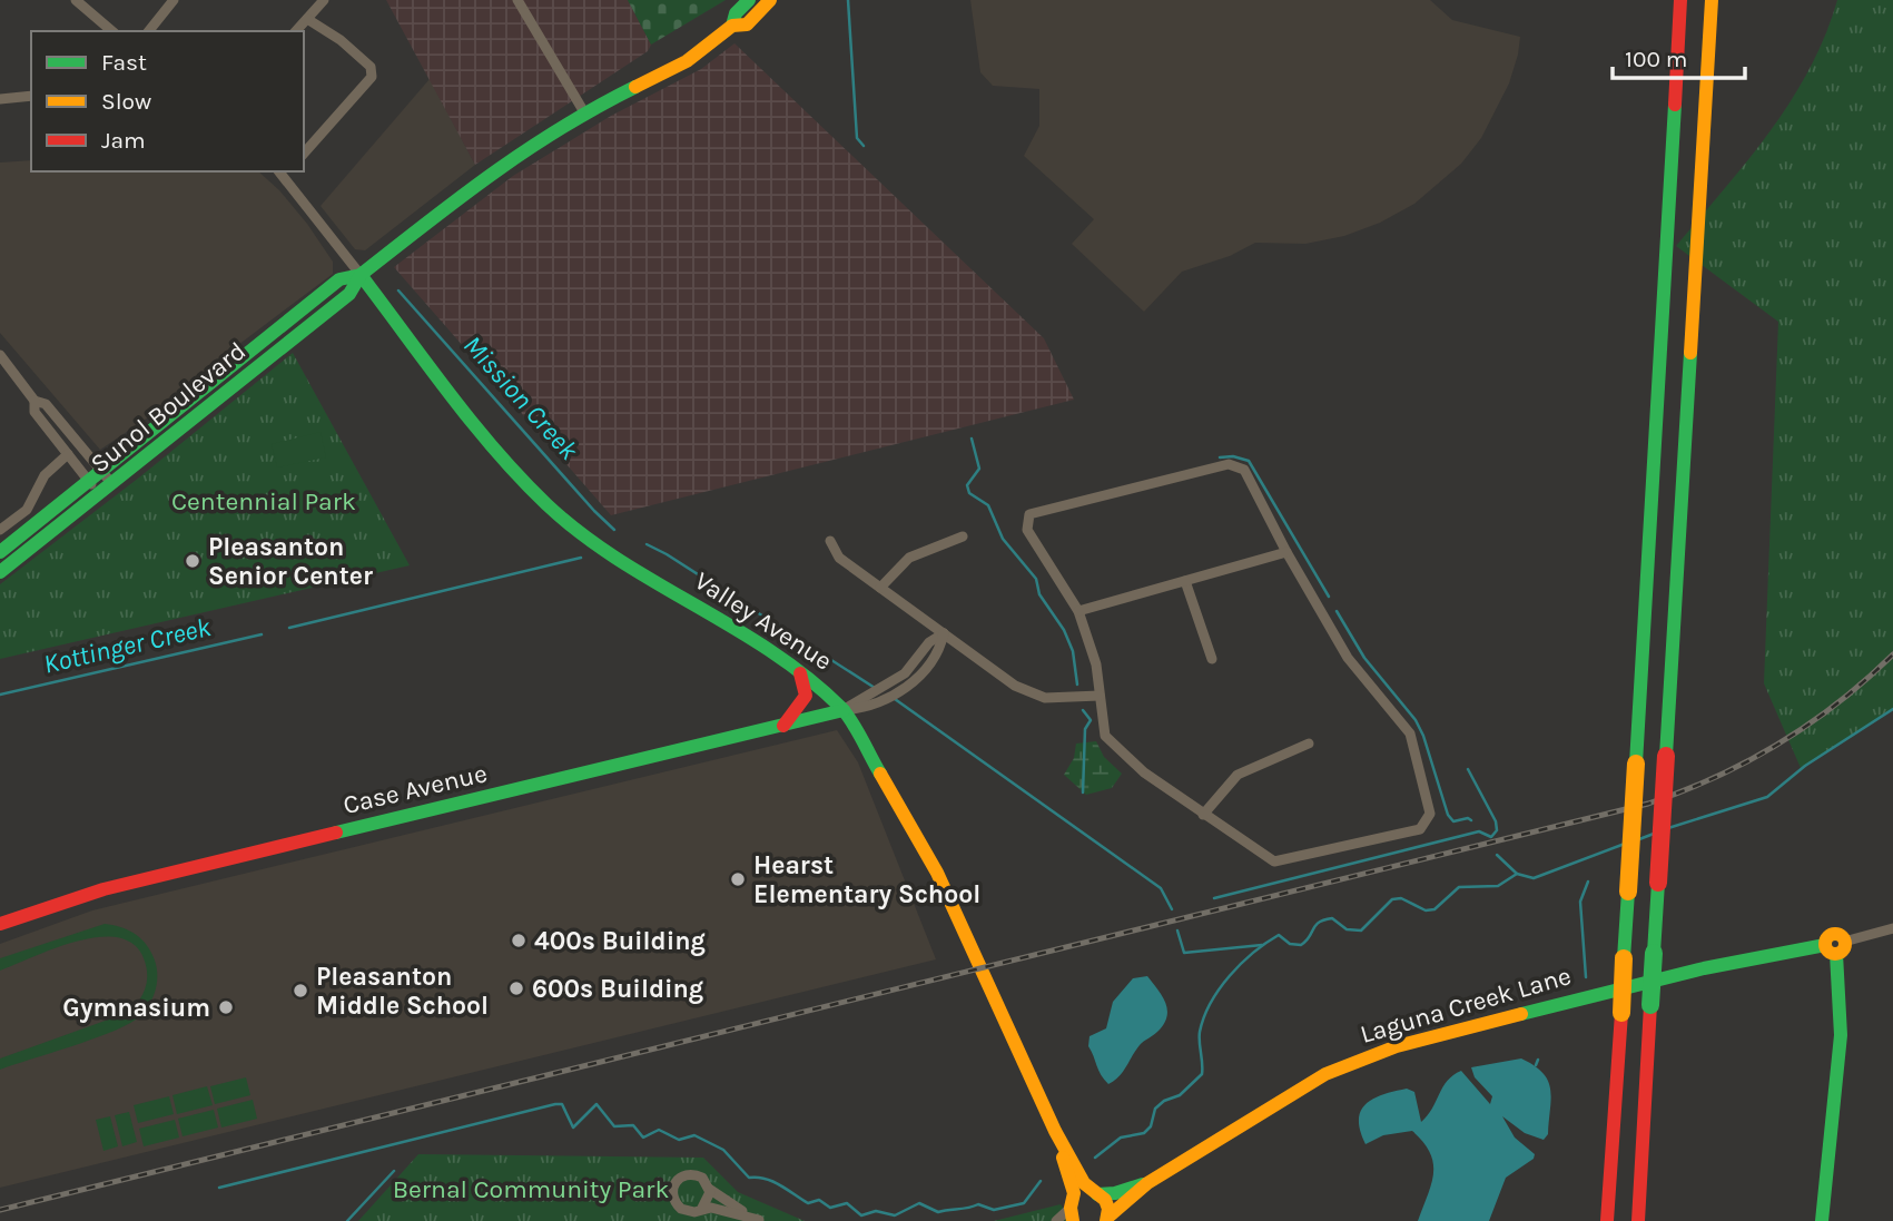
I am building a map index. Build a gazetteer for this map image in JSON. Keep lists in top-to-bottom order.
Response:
{
  "streets": {
    "main road": [
      "Sunol Boulevard",
      "Valley Avenue",
      "Case Avenue",
      "Laguna Creek Lane"
    ]
  },
  "crossings": [
    ["Sunol Boulevard", "Valley Avenue"],
    ["Valley Avenue", "Case Avenue"],
    ["Valley Avenue", "Laguna Creek Lane"]
  ],
  "water": ["Mission Creek", "Kottinger Creek"],
  "parks": ["Centennial Park", "Bernal Community Park"],
  "places": [
    "Pleasanton Senior Center",
    "Hearst Elementary School",
    "400s Building",
    "600s Building",
    "Pleasanton Middle School",
    "Gymnasium"
  ],
  "legend": ["Fast", "Slow", "Jam"],
  "scale_bar": "100 m"
}
